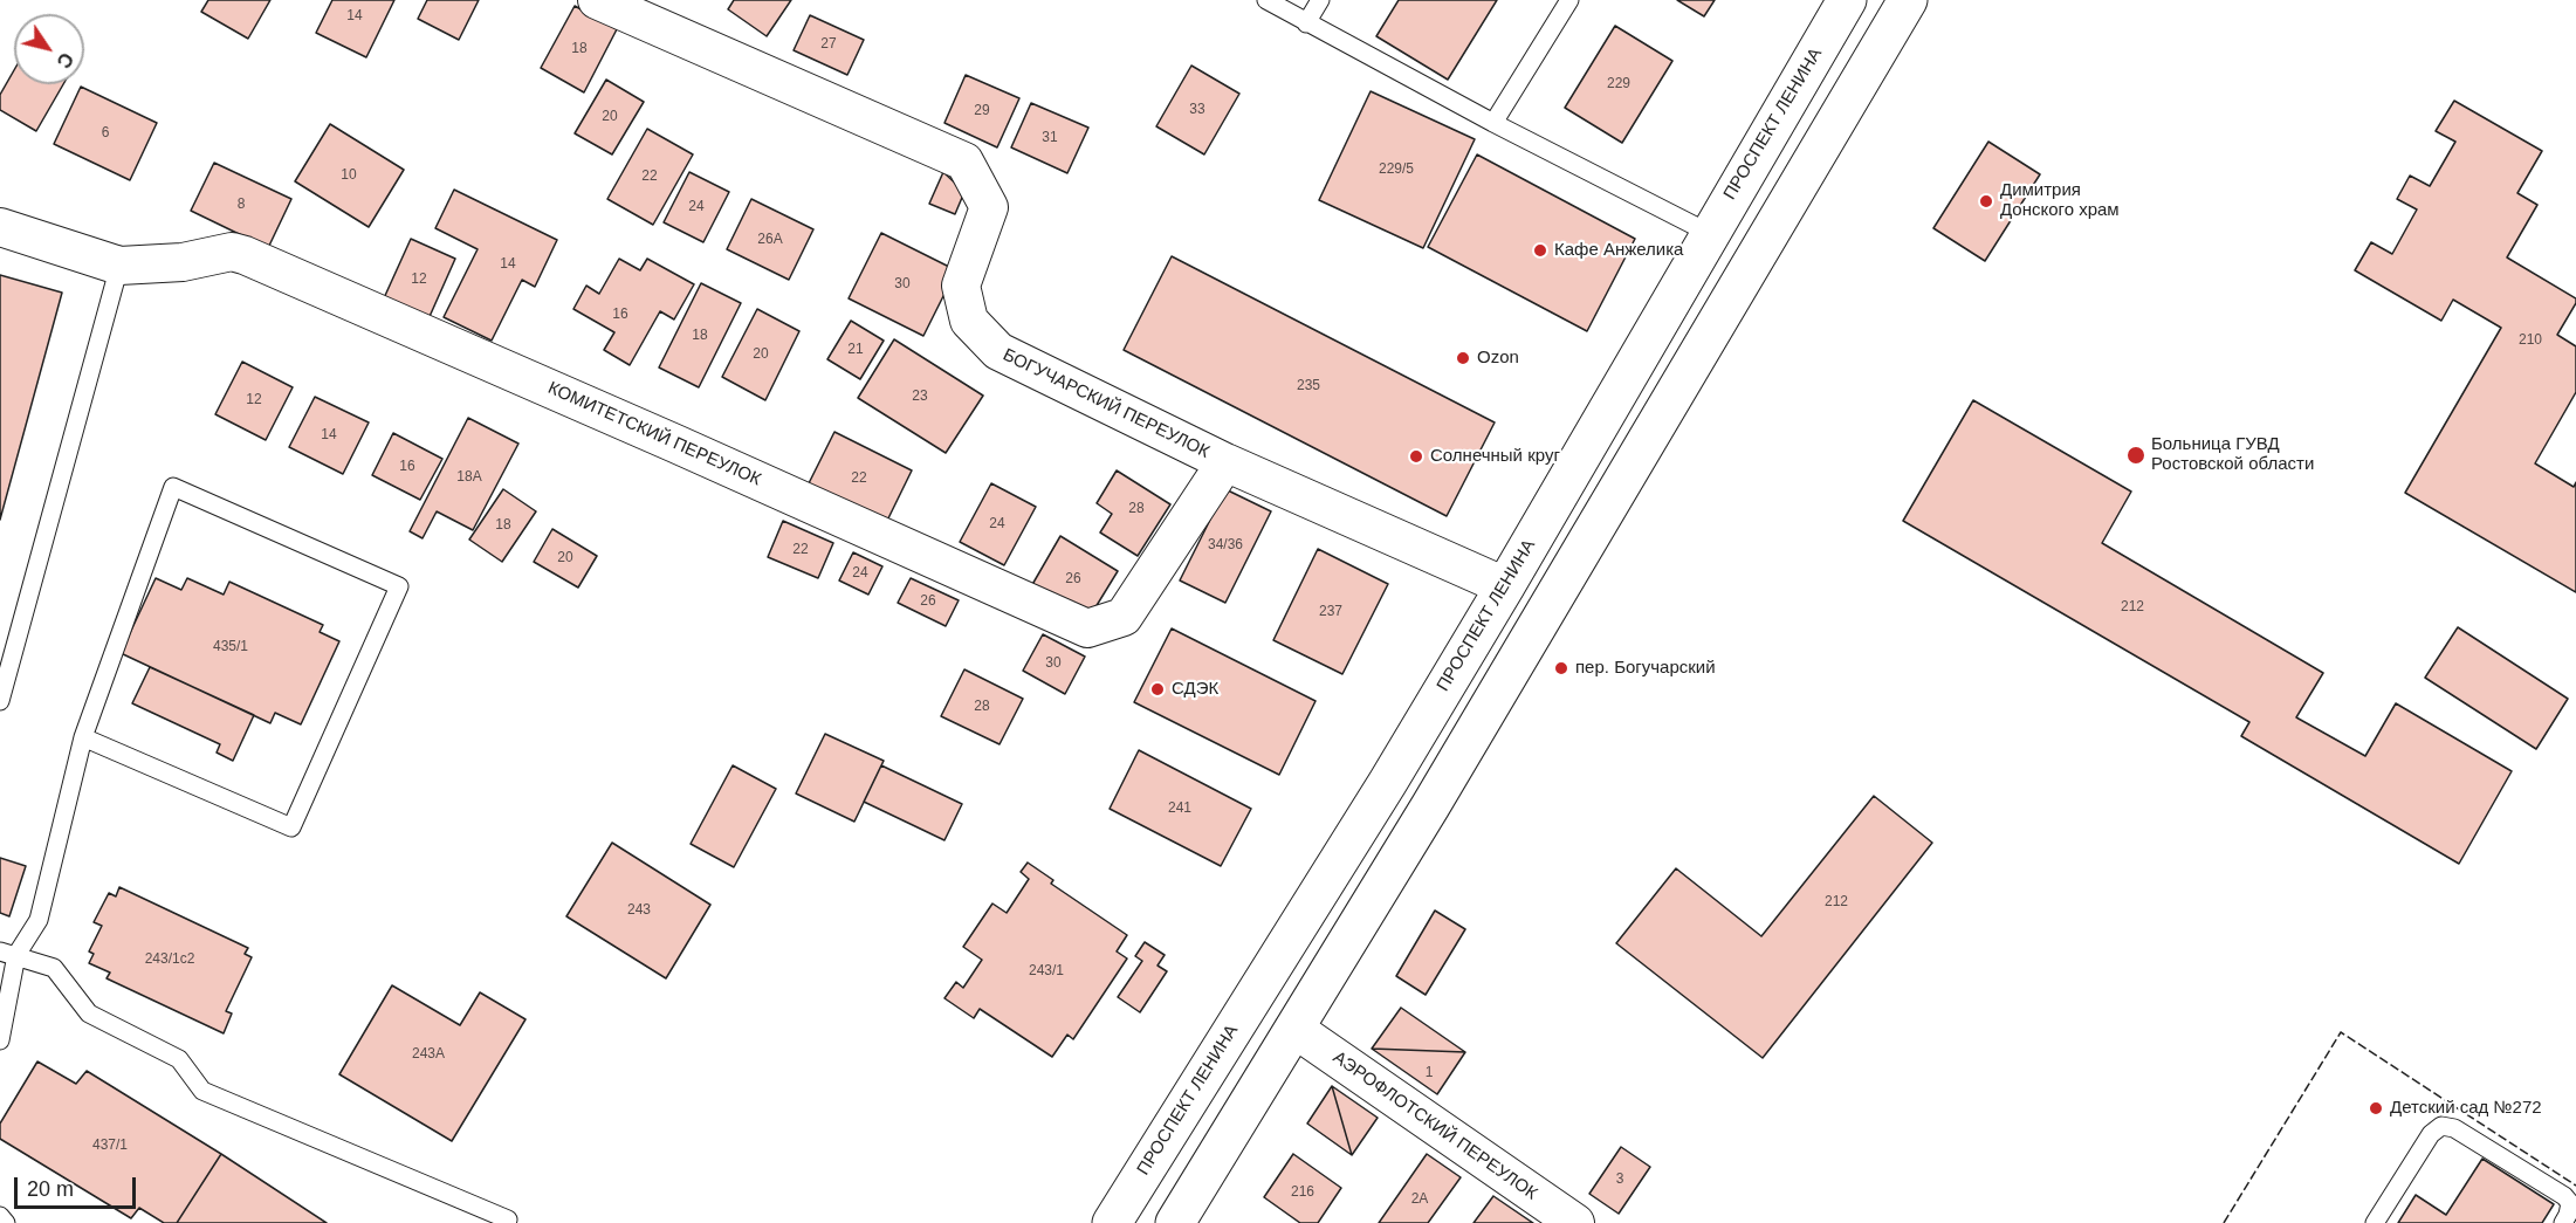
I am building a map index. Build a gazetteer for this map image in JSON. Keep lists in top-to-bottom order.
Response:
{
  "streets": {
    "main road": ["ПРОСПЕКТ ЛЕНИНА"],
    "street": ["БОГУЧАРСКИЙ ПЕРЕУЛОК", "КОМИТЕТСКИЙ ПЕРЕУЛОК", "АЭРОФЛОТСКИЙ ПЕРЕУЛОК"]
  },
  "crossings": [
    ["ПРОСПЕКТ ЛЕНИНА", "БОГУЧАРСКИЙ ПЕРЕУЛОК"],
    ["БОГУЧАРСКИЙ ПЕРЕУЛОК", "КОМИТЕТСКИЙ ПЕРЕУЛОК"]
  ],
  "places": [
    "Димитрия Донского храм",
    "Кафе Анжелика",
    "Ozon",
    "Больница ГУВД Ростовской области",
    "Солнечный круг",
    "пер. Богучарский",
    "СДЭК",
    "Детский сад №272"
  ],
  "house_numbers": [
    "14",
    "27",
    "18",
    "229",
    "33",
    "29",
    "20",
    "6",
    "31",
    "229/5",
    "10",
    "22",
    "8",
    "24",
    "26А",
    "14",
    "12",
    "30",
    "16",
    "18",
    "210",
    "21",
    "20",
    "235",
    "23",
    "12",
    "14",
    "16",
    "18А",
    "22",
    "28",
    "24",
    "18",
    "34/36",
    "22",
    "20",
    "24",
    "26",
    "26",
    "212",
    "237",
    "435/1",
    "30",
    "28",
    "241",
    "212",
    "243",
    "243/1с2",
    "243/1",
    "243А",
    "1",
    "437/1",
    "3",
    "216",
    "2А"
  ],
  "scale_bar": "20 m",
  "north": "bottom right"
}
